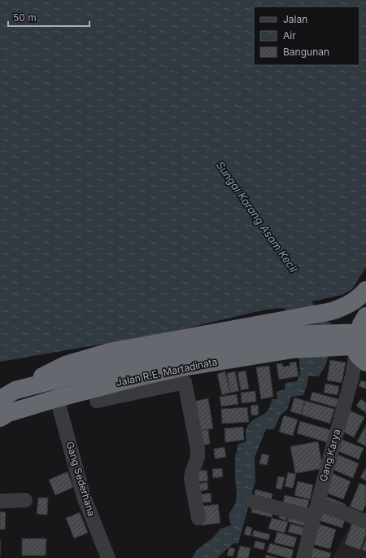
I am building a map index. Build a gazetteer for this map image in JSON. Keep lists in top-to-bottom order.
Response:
{
  "streets": {
    "highway": ["Jalan R.E. Martadinata"],
    "street": ["Gang Karya", "Gang Sederhana"]
  },
  "crossings": [
    ["Jalan R.E. Martadinata", "Gang Sederhana"]
  ],
  "water": ["Sungai Karang Asam Kecil"],
  "legend": ["Jalan", "Air", "Bangunan"],
  "scale_bar": "50 m"
}
